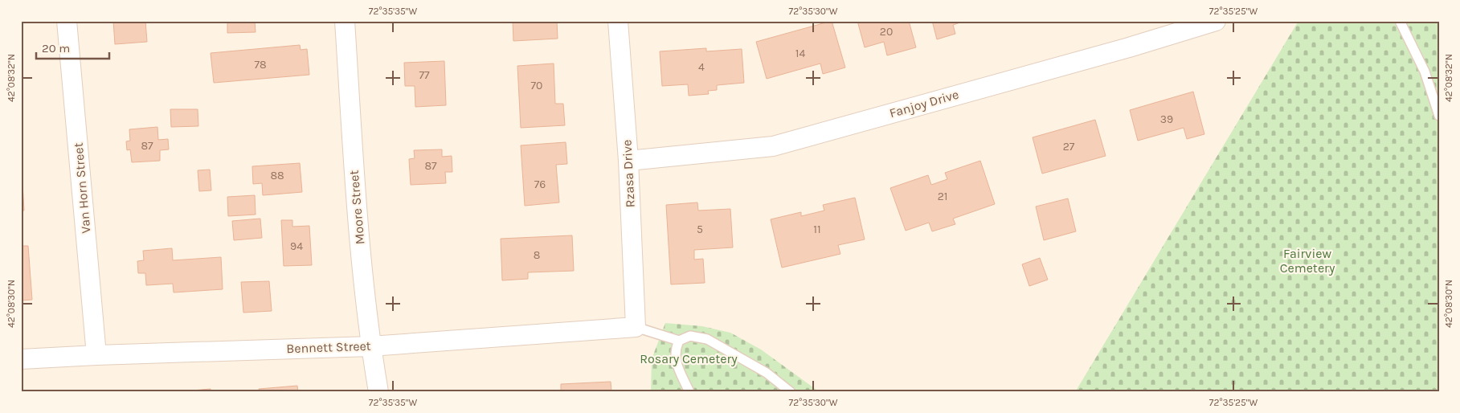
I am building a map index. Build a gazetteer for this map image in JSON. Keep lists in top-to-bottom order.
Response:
{
  "streets": {
    "street": [
      "Fanjoy Drive",
      "Rzasa Drive",
      "Van Horn Street",
      "Moore Street",
      "Bennett Street"
    ]
  },
  "crossings": [
    ["Fanjoy Drive", "Rzasa Drive"],
    ["Rzasa Drive", "Bennett Street"],
    ["Van Horn Street", "Bennett Street"],
    ["Moore Street", "Bennett Street"]
  ],
  "parks": ["Fairview Cemetery", "Rosary Cemetery"],
  "house_numbers": [
    "20",
    "14",
    "78",
    "4",
    "77",
    "70",
    "39",
    "87",
    "27",
    "87",
    "88",
    "76",
    "21",
    "5",
    "11",
    "94",
    "8"
  ],
  "scale_bar": "20 m",
  "coordinates": [
    "72°35'35\"W",
    "72°35'30\"W",
    "72°35'25\"W",
    "42°08'32\"N",
    "42°08'30\"N"
  ]
}
